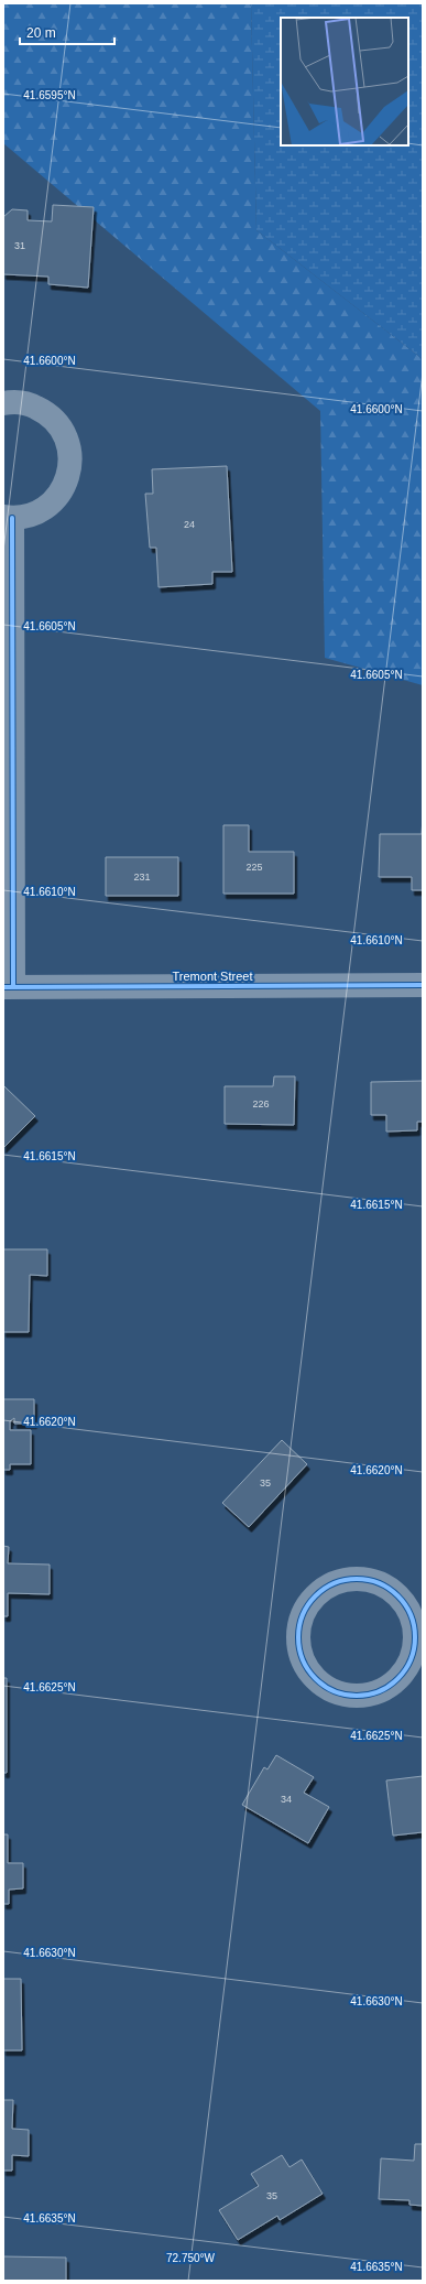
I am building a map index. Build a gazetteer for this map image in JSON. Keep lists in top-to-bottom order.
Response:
{
  "streets": {
    "street": ["Tremont Street"]
  },
  "house_numbers": [
    "31",
    "24",
    "225",
    "231",
    "226",
    "35",
    "34",
    "35"
  ],
  "scale_bar": "20 m",
  "coordinates": [
    "41.6595°N",
    "41.6600°N",
    "41.6605°N",
    "41.6610°N",
    "41.6615°N",
    "41.6620°N",
    "41.6625°N",
    "41.6630°N",
    "41.6635°N",
    "72.750°W"
  ]
}
